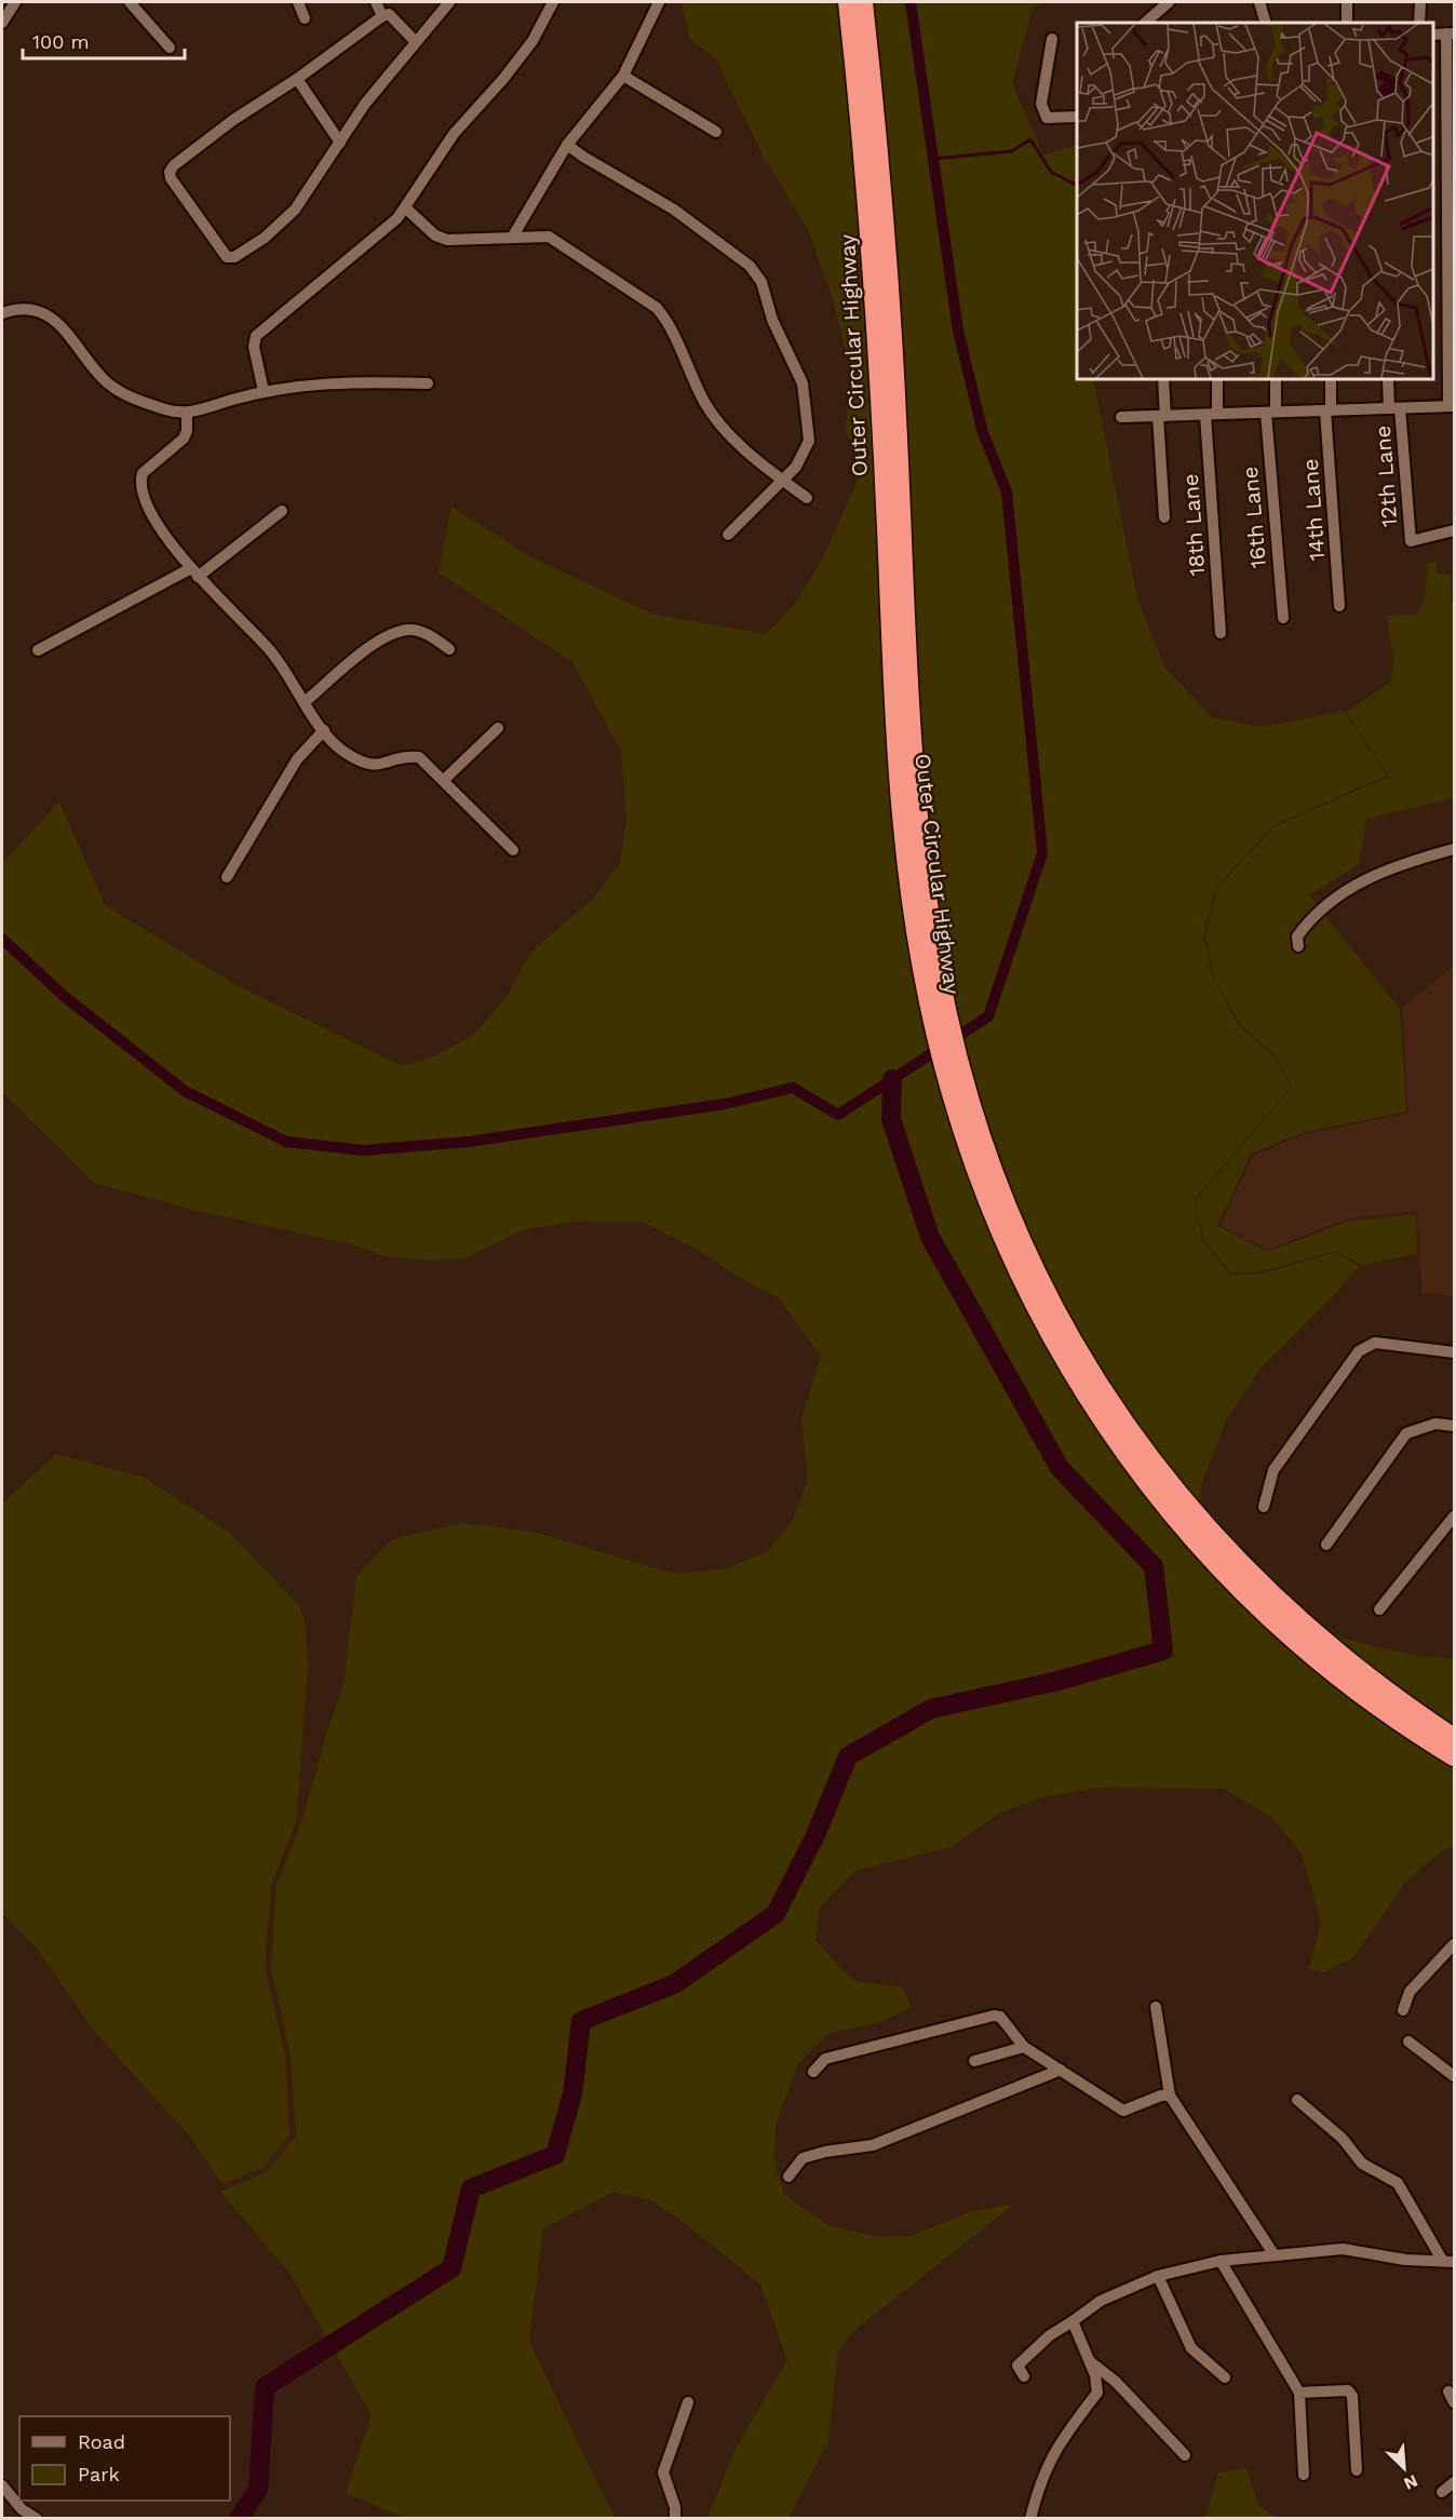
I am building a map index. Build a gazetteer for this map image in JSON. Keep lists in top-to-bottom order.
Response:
{
  "streets": {
    "highway": ["Outer Circular Highway"],
    "street": [
      "12th Lane",
      "14th Lane",
      "16th Lane",
      "18th Lane"
    ]
  },
  "legend": ["Road", "Park"],
  "scale_bar": "100 m",
  "north": "bottom right"
}
